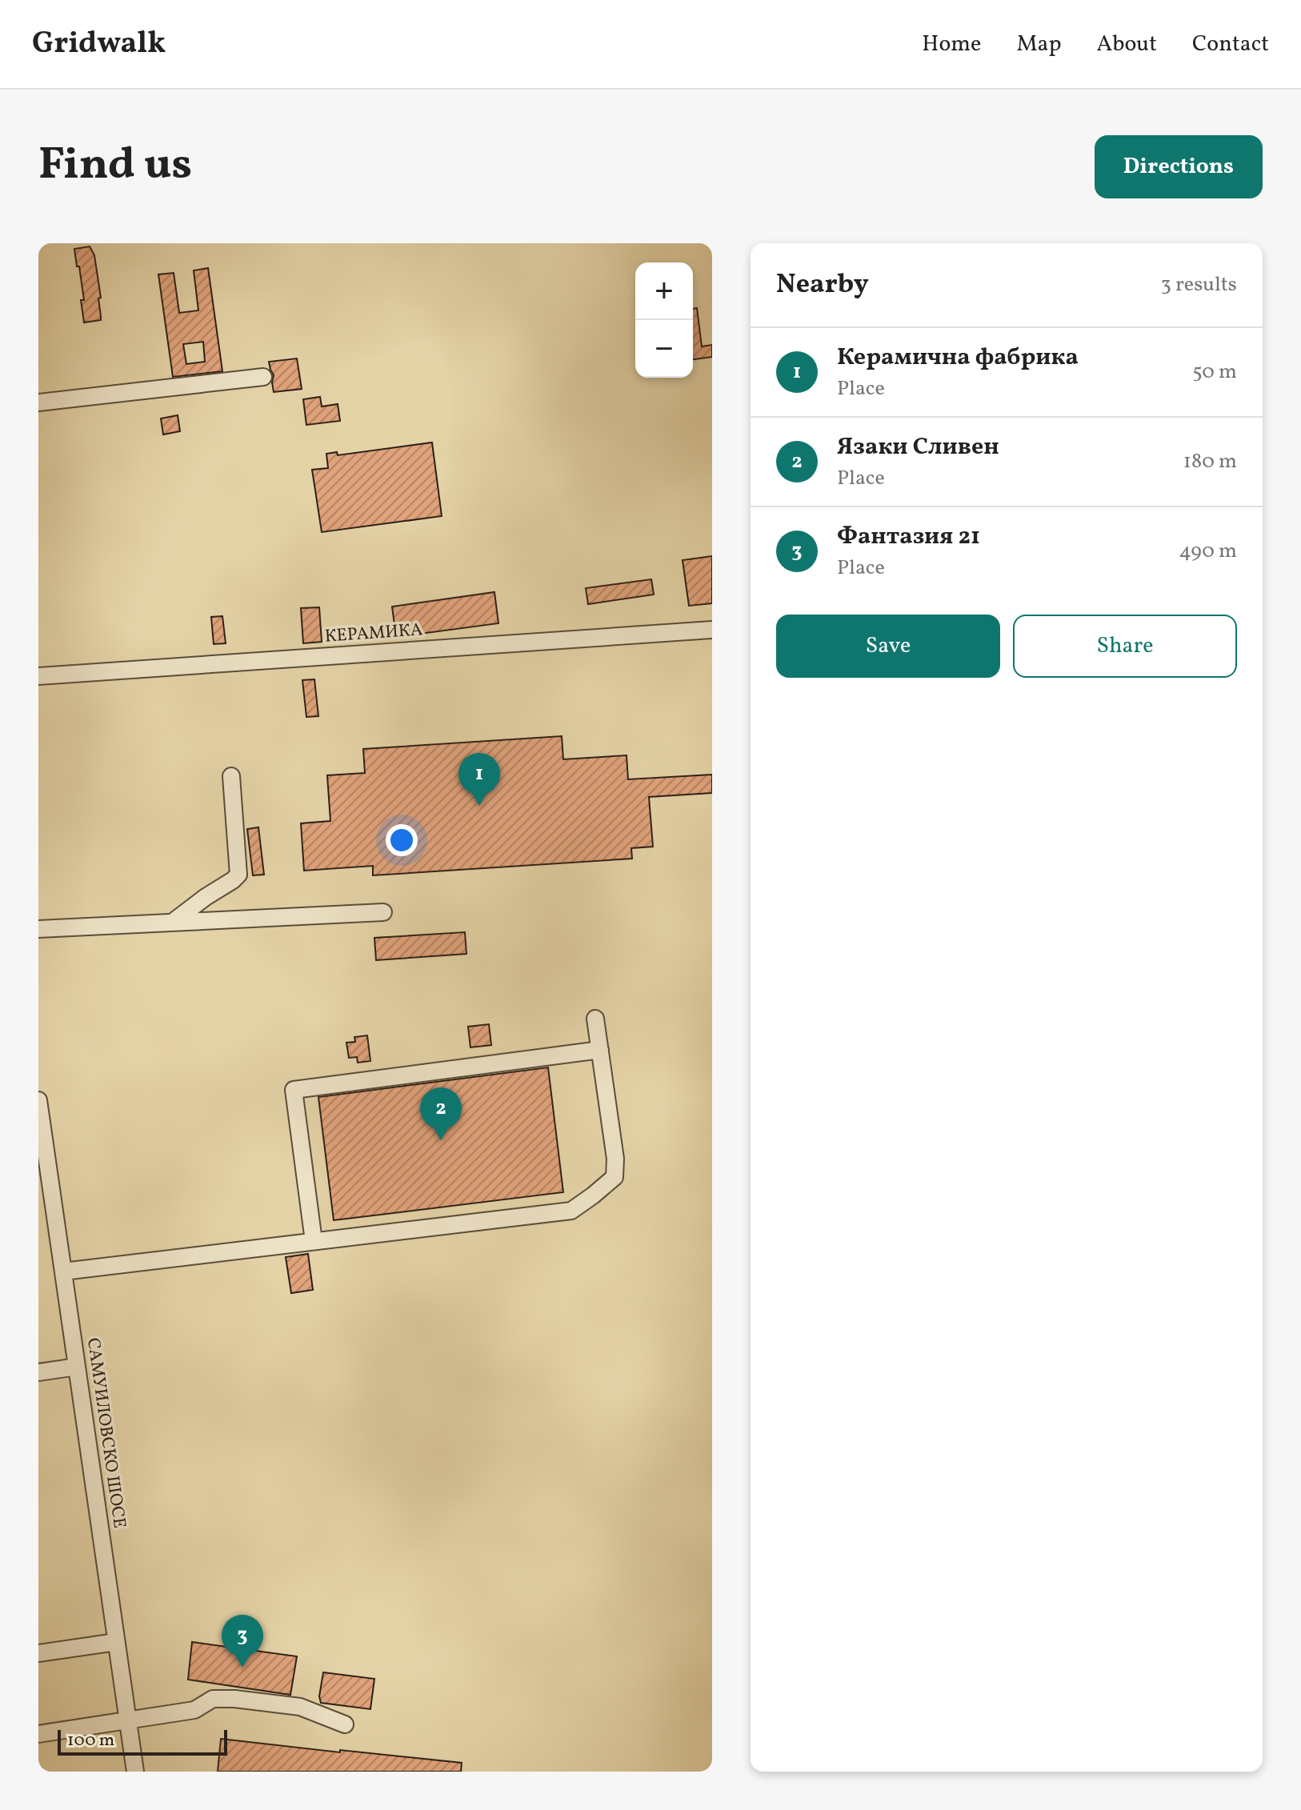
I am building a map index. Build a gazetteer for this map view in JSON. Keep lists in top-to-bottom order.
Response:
{
  "streets": {
    "street": ["КЕРАМИКА", "САМУИЛОВСКО ШОСЕ"]
  },
  "scale_bar": "100 m",
  "page": {
    "header": "Gridwalk",
    "nav": [
      "Home",
      "Map",
      "About",
      "Contact"
    ],
    "title": "Find us",
    "buttons": [
      "Directions",
      ["Save", "Share"]
    ],
    "heading": ["Nearby", "3 results"],
    "map_buttons": ["+", "−"],
    "list": [
      {
        "mark": "1",
        "name": "Керамична фабрика",
        "note": "Place",
        "value": "50 m"
      },
      {
        "mark": "2",
        "name": "Язаки Сливен",
        "note": "Place",
        "value": "180 m"
      },
      {
        "mark": "3",
        "name": "Фантазия 21",
        "note": "Place",
        "value": "490 m"
      }
    ],
    "pins": ["1", "2", "3"],
    "scale": "100 m"
  }
}
